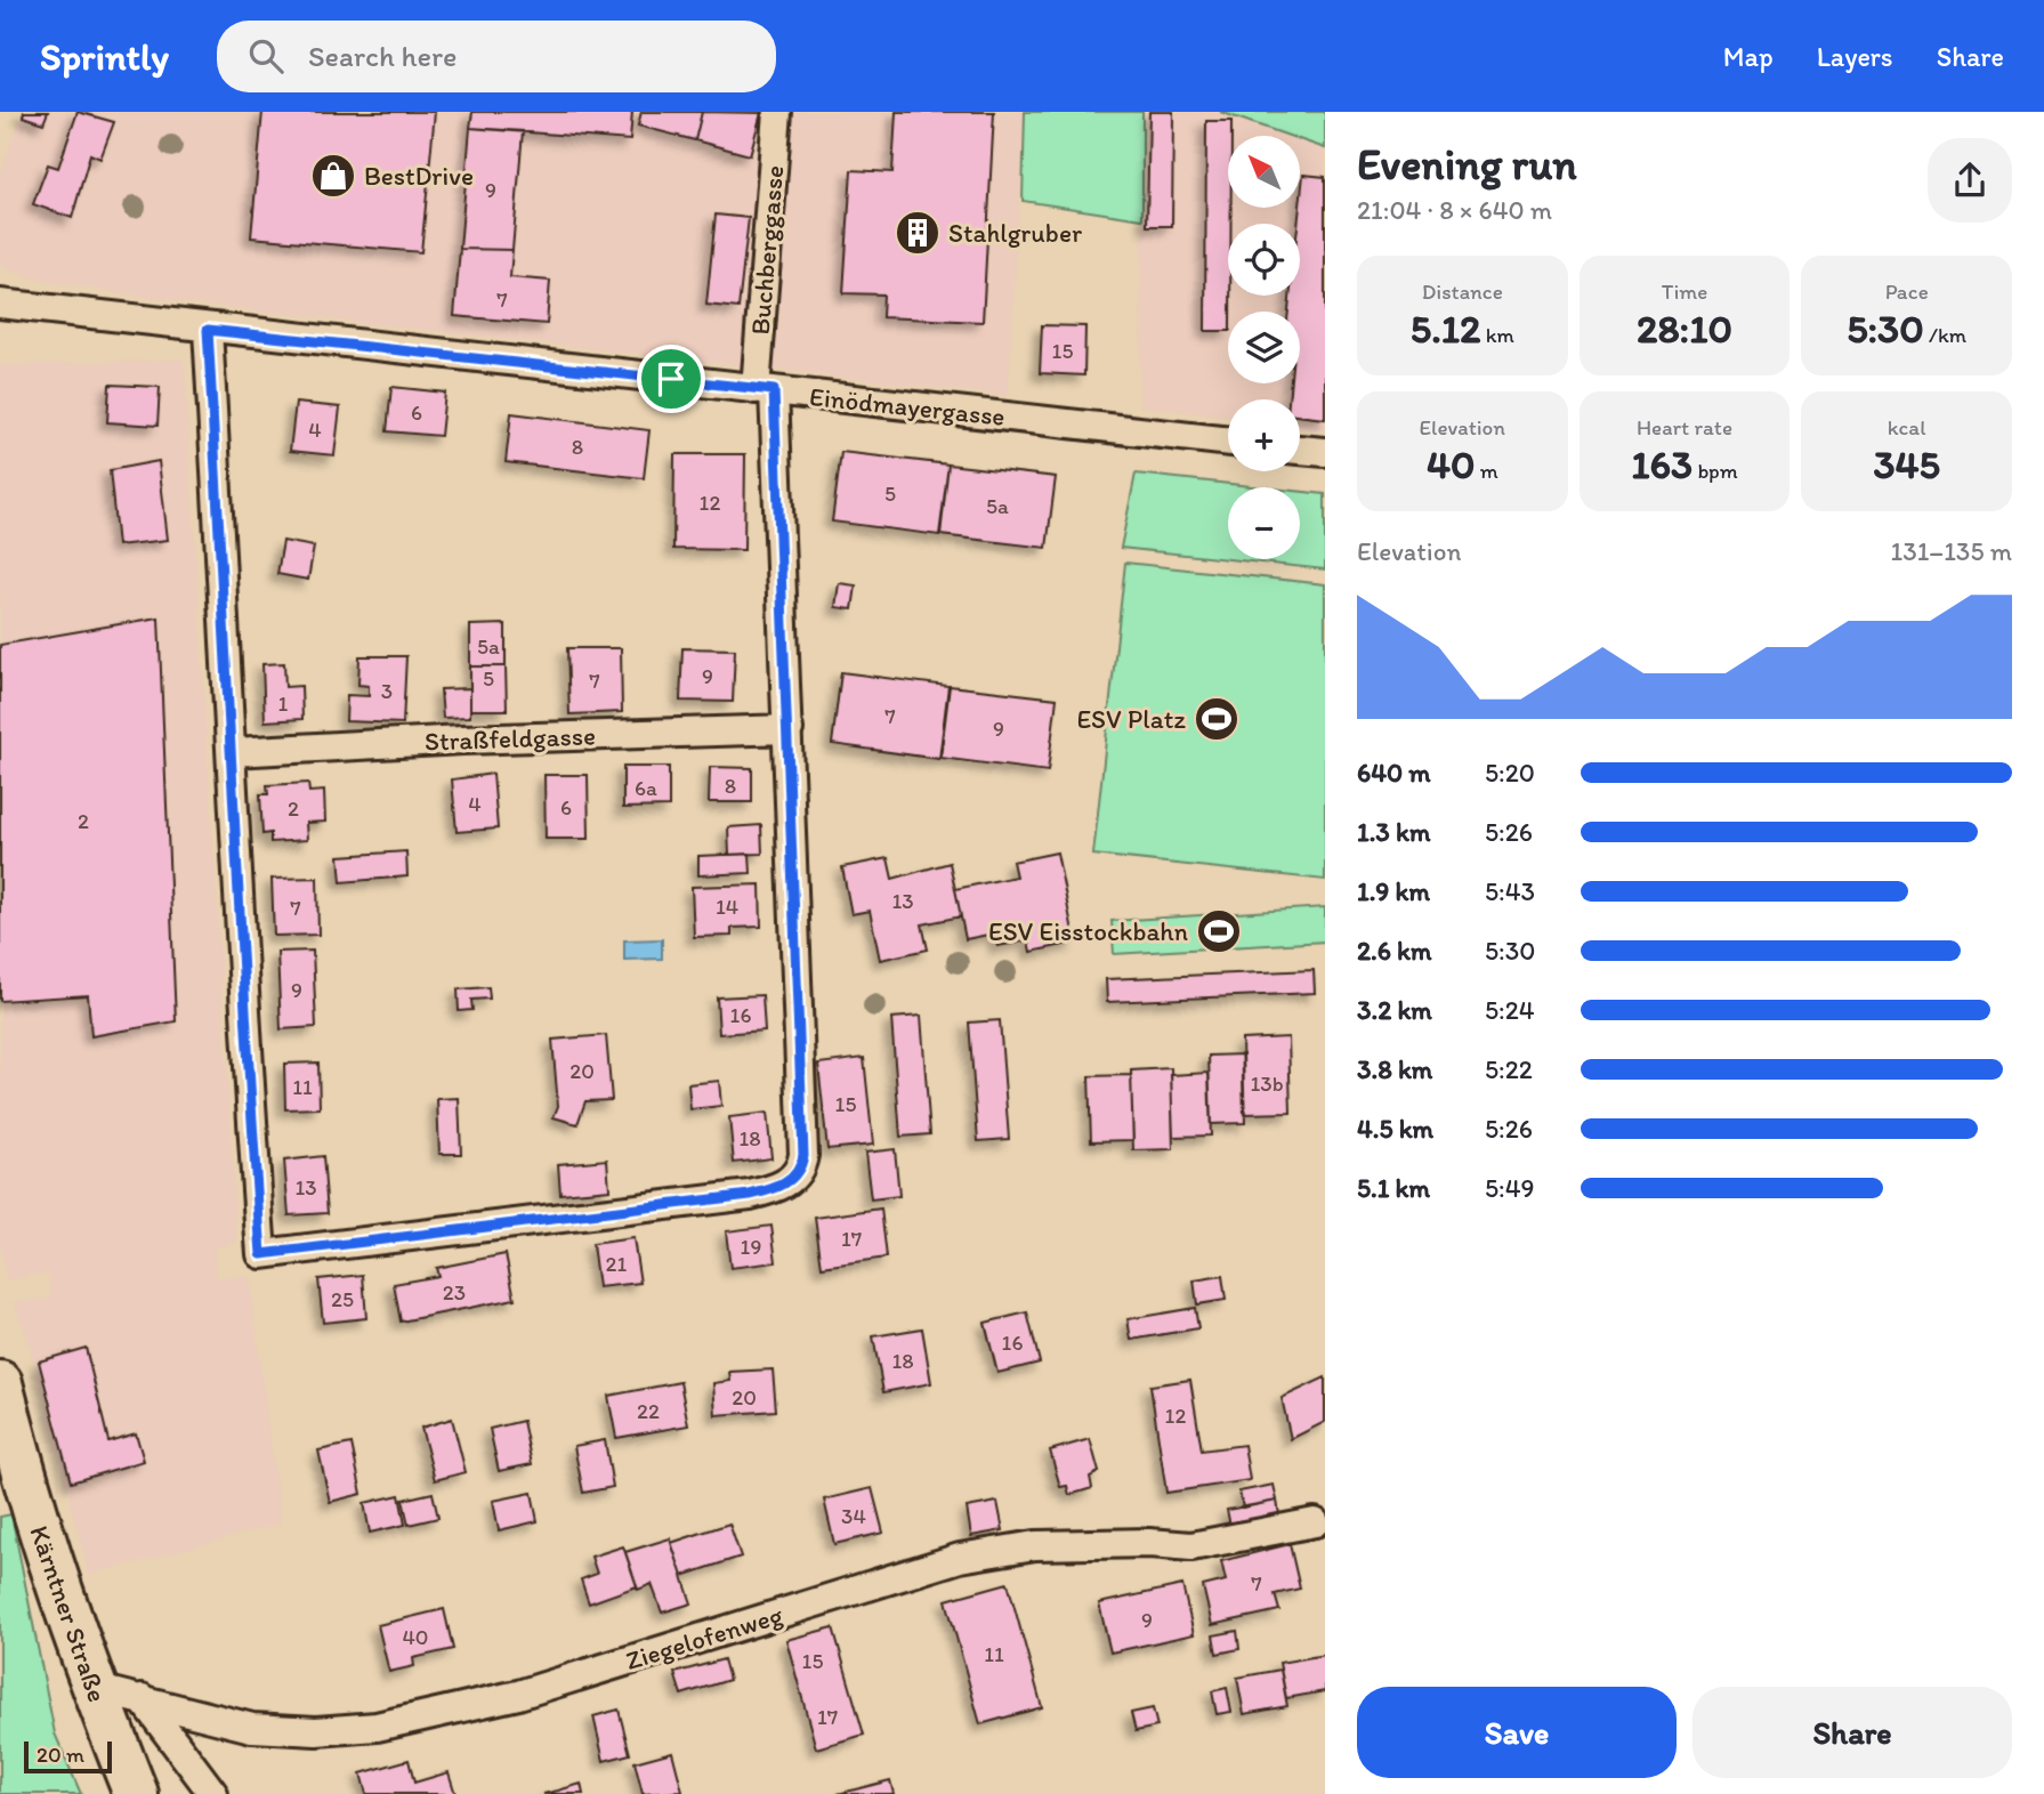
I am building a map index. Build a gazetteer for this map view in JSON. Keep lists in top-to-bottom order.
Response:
{
  "streets": {
    "main road": ["Kärntner Straße"],
    "street": [
      "Buchberggasse",
      "Einödmayergasse",
      "Straßfeldgasse",
      "Ziegelofenweg"
    ]
  },
  "crossings": [
    ["Buchberggasse", "Einödmayergasse"],
    ["Buchberggasse", "Straßfeldgasse"],
    ["Kärntner Straße", "Ziegelofenweg"]
  ],
  "places": {
    "shop": ["BestDrive"],
    "building": ["Stahlgruber"],
    "sports": ["ESV Platz", "ESV Eisstockbahn"]
  },
  "house_numbers": [
    "9",
    "7",
    "15",
    "6",
    "4",
    "8",
    "5",
    "12",
    "5a",
    "5a",
    "9",
    "5",
    "7",
    "3",
    "1",
    "7",
    "9",
    "8",
    "6a",
    "4",
    "6",
    "2",
    "2",
    "13",
    "14",
    "7",
    "9",
    "16",
    "20",
    "13b",
    "11",
    "15",
    "18",
    "13",
    "17",
    "19",
    "21",
    "23",
    "25",
    "16",
    "18",
    "20",
    "22",
    "12",
    "34",
    "7",
    "9",
    "40",
    "11",
    "15",
    "17"
  ],
  "scale_bar": "20 m",
  "north": "top left",
  "page": {
    "header": "Sprintly",
    "search": "Search here",
    "nav": ["Map", "Layers", "Share"],
    "heading": ["Evening run", "21:04 · 8 × 640 m"],
    "map_buttons": ["+", "−"],
    "stats": [
      ["Distance", "5.12 km"],
      ["Time", "28:10"],
      ["Pace", "5:30 /km"],
      ["Elevation", "40 m"],
      ["Heart rate", "163 bpm"],
      ["kcal", "345"]
    ],
    "chart": ["Elevation", "131–135 m"],
    "list": [
      {
        "name": "640 m",
        "note": "5:20"
      },
      {
        "name": "1.3 km",
        "note": "5:26"
      },
      {
        "name": "1.9 km",
        "note": "5:43"
      },
      {
        "name": "2.6 km",
        "note": "5:30"
      },
      {
        "name": "3.2 km",
        "note": "5:24"
      },
      {
        "name": "3.8 km",
        "note": "5:22"
      },
      {
        "name": "4.5 km",
        "note": "5:26"
      },
      {
        "name": "5.1 km",
        "note": "5:49"
      }
    ],
    "buttons": ["Save", "Share"],
    "scale": "20 m"
  }
}
